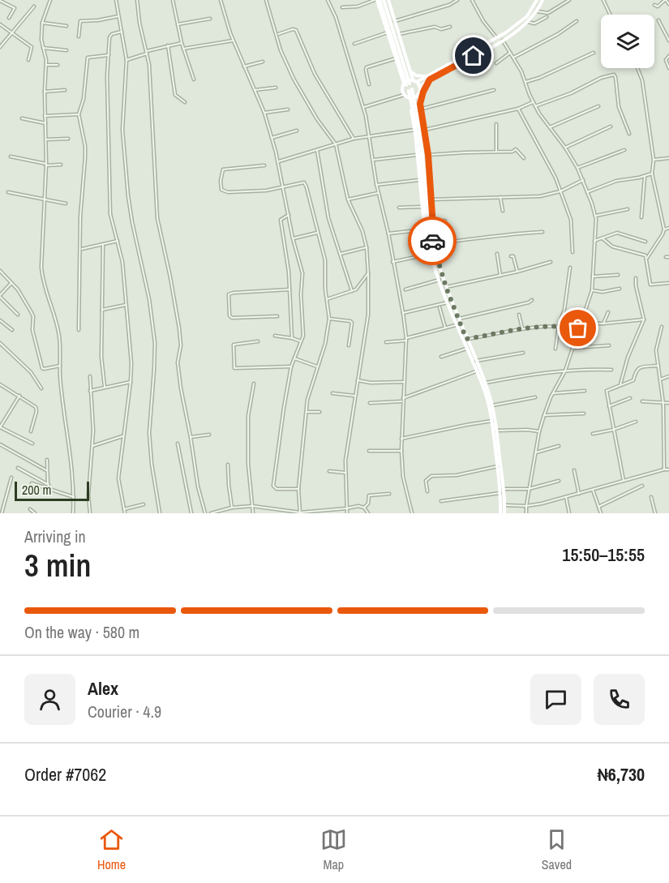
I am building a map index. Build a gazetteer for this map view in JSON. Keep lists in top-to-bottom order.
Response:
{
  "scale_bar": "200 m",
  "page": {
    "scale": "200 m",
    "heading": ["3 min", "Arriving in", "15:50–15:55"],
    "panel": [
      "Alex",
      "Courier · 4.9",
      "Order #7062",
      "₦6,730"
    ],
    "bar": "On the way · 580 m",
    "tabs": ["Home", "Map", "Saved"]
  }
}
